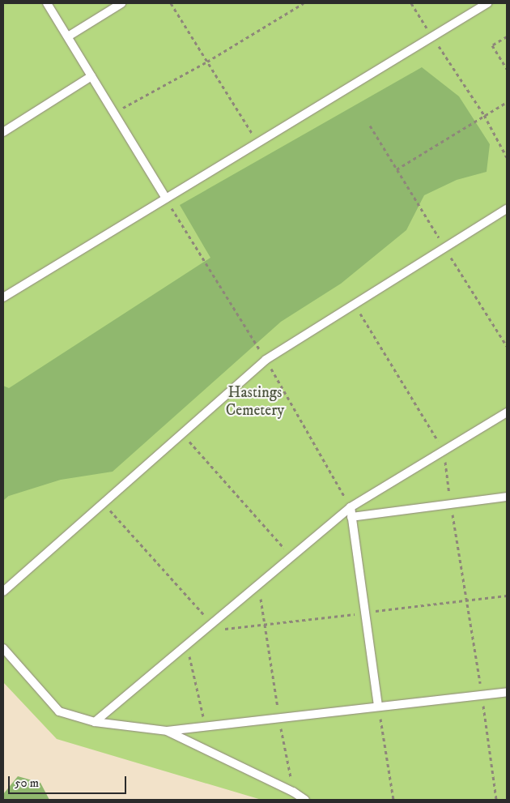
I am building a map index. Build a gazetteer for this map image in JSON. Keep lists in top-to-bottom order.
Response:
{
  "parks": ["Hastings Cemetery"],
  "scale_bar": "50 m"
}
